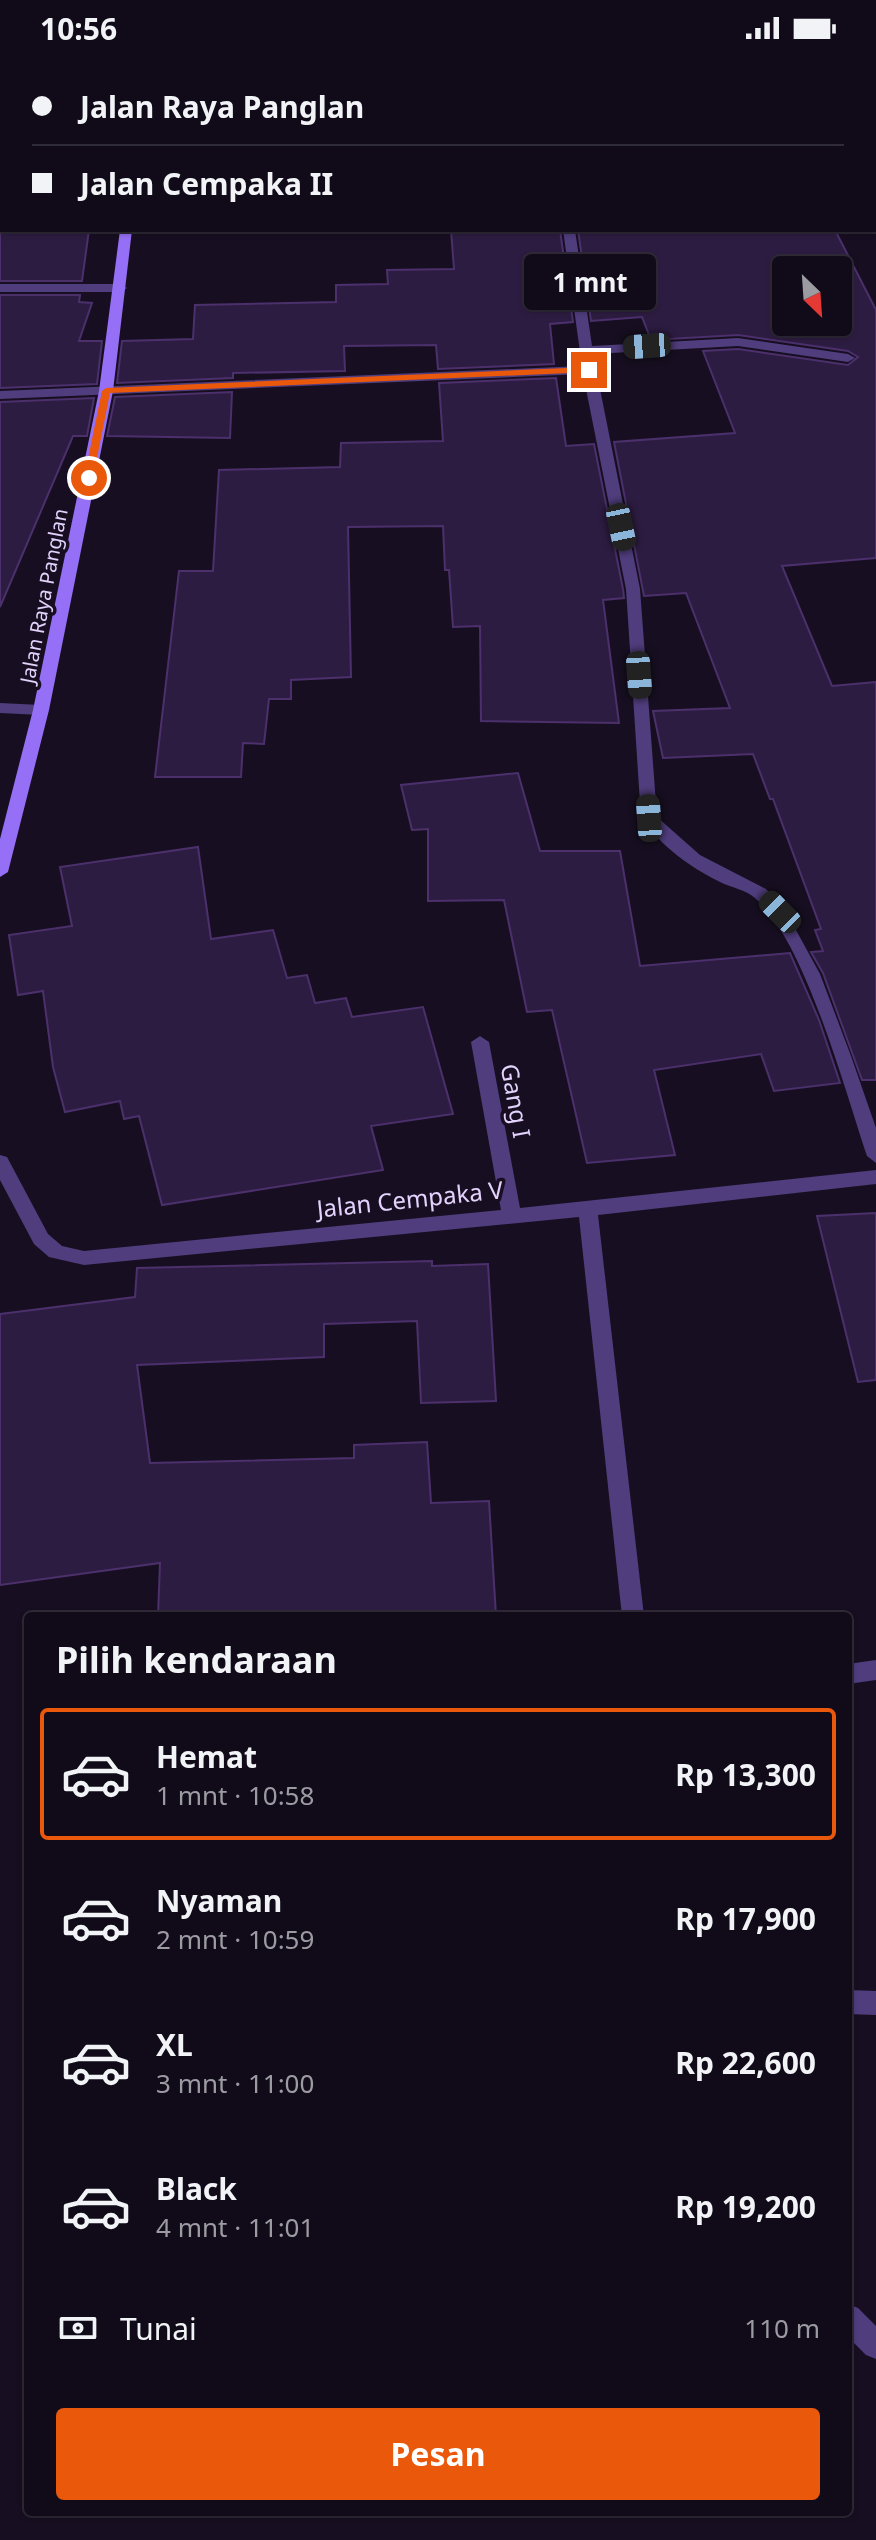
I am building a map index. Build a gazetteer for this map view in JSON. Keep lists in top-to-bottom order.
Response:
{
  "streets": {
    "street": ["Jalan Raya Panglan", "Gang I", "Jalan Cempaka V"]
  },
  "crossings": [
    ["Gang I", "Jalan Cempaka V"]
  ],
  "north": "bottom right",
  "page": {
    "status": "10:56",
    "banner": ["Jalan Raya Panglan", "Jalan Cempaka II"],
    "bubble": "1 mnt",
    "heading": "Pilih kendaraan",
    "list": [
      {
        "name": "Hemat",
        "note": "1 mnt · 10:58",
        "value": "Rp 13,300"
      },
      {
        "name": "Nyaman",
        "note": "2 mnt · 10:59",
        "value": "Rp 17,900"
      },
      {
        "name": "XL",
        "note": "3 mnt · 11:00",
        "value": "Rp 22,600"
      },
      {
        "name": "Black",
        "note": "4 mnt · 11:01",
        "value": "Rp 19,200"
      }
    ],
    "pay": ["Tunai", "110 m"],
    "buttons": "Pesan"
  }
}
